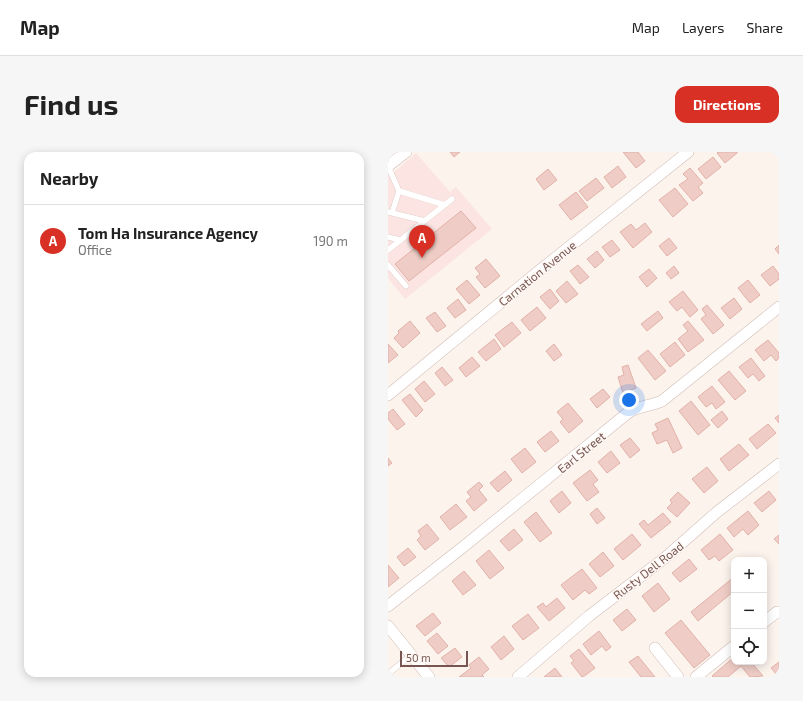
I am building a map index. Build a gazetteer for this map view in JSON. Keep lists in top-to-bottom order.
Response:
{
  "streets": {
    "street": ["Carnation Avenue", "Earl Street", "Rusty Dell Road"]
  },
  "scale_bar": "50 m",
  "page": {
    "header": "Map",
    "nav": ["Map", "Layers", "Share"],
    "buttons": "Directions",
    "title": "Find us",
    "heading": "Nearby",
    "list": [
      {
        "mark": "A",
        "name": "Tom Ha Insurance Agency",
        "note": "Office",
        "value": "190 m"
      }
    ],
    "pins": "A",
    "map_buttons": ["+", "−"],
    "scale": "50 m"
  }
}
